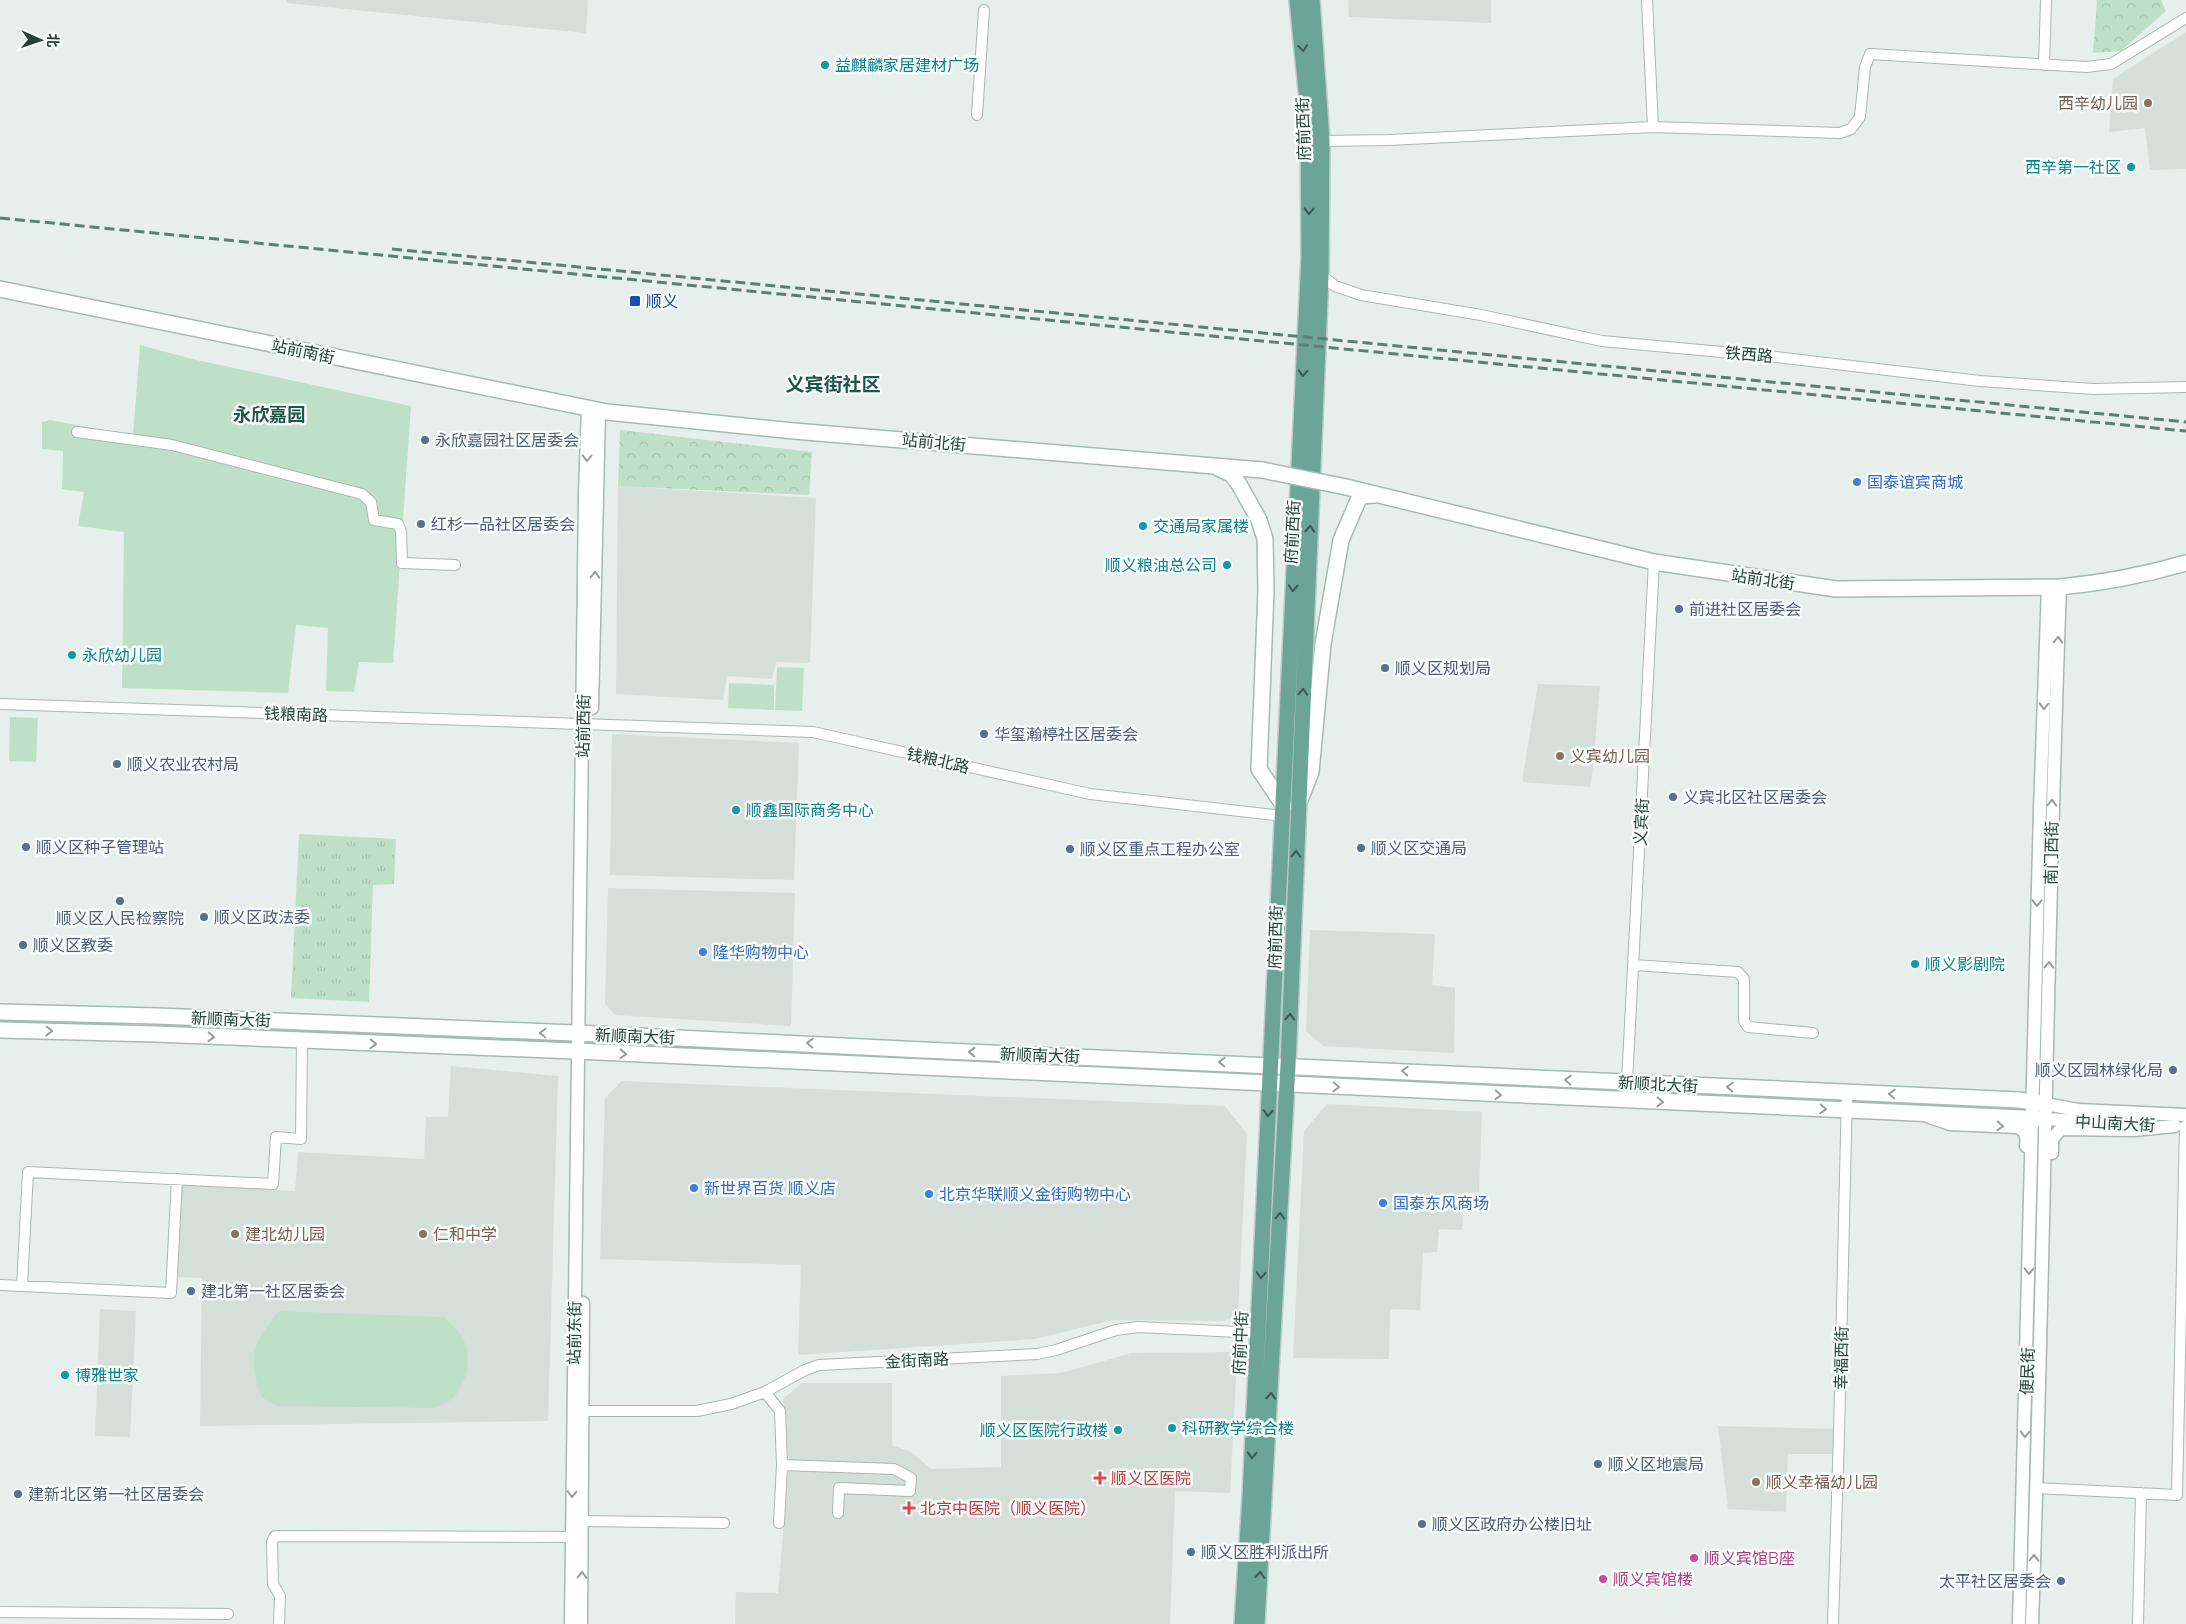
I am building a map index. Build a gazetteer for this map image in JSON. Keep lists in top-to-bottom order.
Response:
{
  "streets": {
    "main road": [
      "府前西街",
      "站前南街",
      "站前北街",
      "新顺南大街",
      "新顺北大街",
      "府前中街"
    ],
    "street": [
      "铁西路",
      "钱粮南路",
      "站前西街",
      "钱粮北路",
      "义宾街",
      "南门西街",
      "中山南大街",
      "站前东街",
      "幸福西街",
      "金街南路",
      "便民街"
    ]
  },
  "crossings": [
    ["府前西街", "铁西路"],
    ["府前西街", "钱粮北路"],
    ["府前西街", "新顺南大街"],
    ["府前西街", "新顺北大街"],
    ["府前西街", "府前中街"],
    ["站前南街", "站前北街"],
    ["站前南街", "站前西街"],
    ["站前北街", "站前西街"],
    ["站前北街", "义宾街"],
    ["站前北街", "南门西街"],
    ["钱粮南路", "站前西街"],
    ["钱粮南路", "钱粮北路"],
    ["站前西街", "钱粮北路"],
    ["站前西街", "新顺南大街"],
    ["站前西街", "站前东街"],
    ["义宾街", "新顺北大街"],
    ["南门西街", "新顺北大街"],
    ["南门西街", "中山南大街"],
    ["南门西街", "便民街"],
    ["新顺南大街", "新顺北大街"],
    ["新顺南大街", "站前东街"],
    ["新顺南大街", "府前中街"],
    ["新顺北大街", "中山南大街"],
    ["新顺北大街", "府前中街"],
    ["新顺北大街", "幸福西街"],
    ["新顺北大街", "便民街"],
    ["中山南大街", "便民街"],
    ["站前东街", "金街南路"],
    ["府前中街", "金街南路"]
  ],
  "districts": ["义宾街社区", "永欣嘉园"],
  "places": {
    "other": [
      "益麒麟家居建材广场",
      "西辛幼儿园",
      "西辛第一社区",
      "永欣嘉园社区居委会",
      "国泰谊宾商城",
      "红杉一品社区居委会",
      "交通局家属楼",
      "顺义粮油总公司",
      "前进社区居委会",
      "永欣幼儿园",
      "顺义区规划局",
      "华玺瀚楟社区居委会",
      "义宾幼儿园",
      "顺义农业农村局",
      "义宾北区社区居委会",
      "顺鑫国际商务中心",
      "顺义区种子管理站",
      "顺义区交通局",
      "顺义区重点工程办公室",
      "顺义区人民检察院",
      "顺义区政法委",
      "顺义区教委",
      "隆华购物中心",
      "顺义影剧院",
      "顺义区园林绿化局",
      "新世界百货 顺义店",
      "北京华联顺义金街购物中心",
      "国泰东风商场",
      "建北幼儿园",
      "仁和中学",
      "建北第一社区居委会",
      "博雅世家",
      "科研教学综合楼",
      "顺义区医院行政楼",
      "顺义区地震局",
      "顺义幸福幼儿园",
      "建新北区第一社区居委会",
      "顺义区政府办公楼旧址",
      "顺义区胜利派出所",
      "顺义宾馆B座",
      "顺义宾馆楼",
      "太平社区居委会"
    ],
    "transit": ["顺义"],
    "health": ["顺义区医院", "北京中医院（顺义医院）"]
  },
  "north": "right"
}
